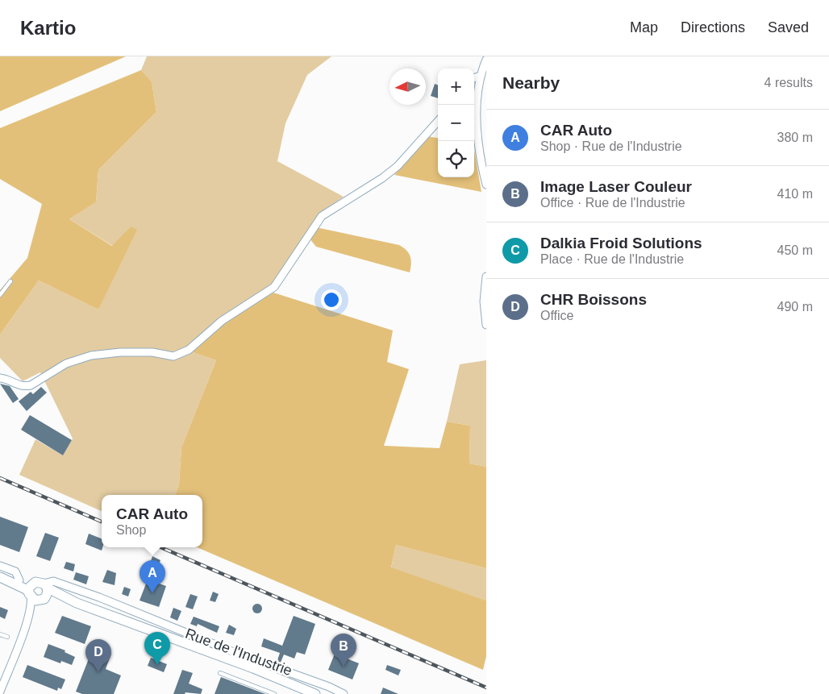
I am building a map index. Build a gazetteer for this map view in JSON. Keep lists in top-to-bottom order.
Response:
{
  "streets": {
    "main road": ["Rue de l'Industrie"]
  },
  "north": "left",
  "page": {
    "header": "Kartio",
    "nav": ["Map", "Directions", "Saved"],
    "heading": ["Nearby", "4 results"],
    "map_buttons": ["+", "−"],
    "list": [
      {
        "mark": "A",
        "name": "CAR Auto",
        "note": "Shop · Rue de l'Industrie",
        "value": "380 m"
      },
      {
        "mark": "B",
        "name": "Image Laser Couleur",
        "note": "Office · Rue de l'Industrie",
        "value": "410 m"
      },
      {
        "mark": "C",
        "name": "Dalkia Froid Solutions",
        "note": "Place · Rue de l'Industrie",
        "value": "450 m"
      },
      {
        "mark": "D",
        "name": "CHR Boissons",
        "note": "Office",
        "value": "490 m"
      }
    ],
    "popup": ["CAR Auto", "Shop"],
    "pins": [
      "A",
      "C",
      "B",
      "D"
    ]
  }
}
